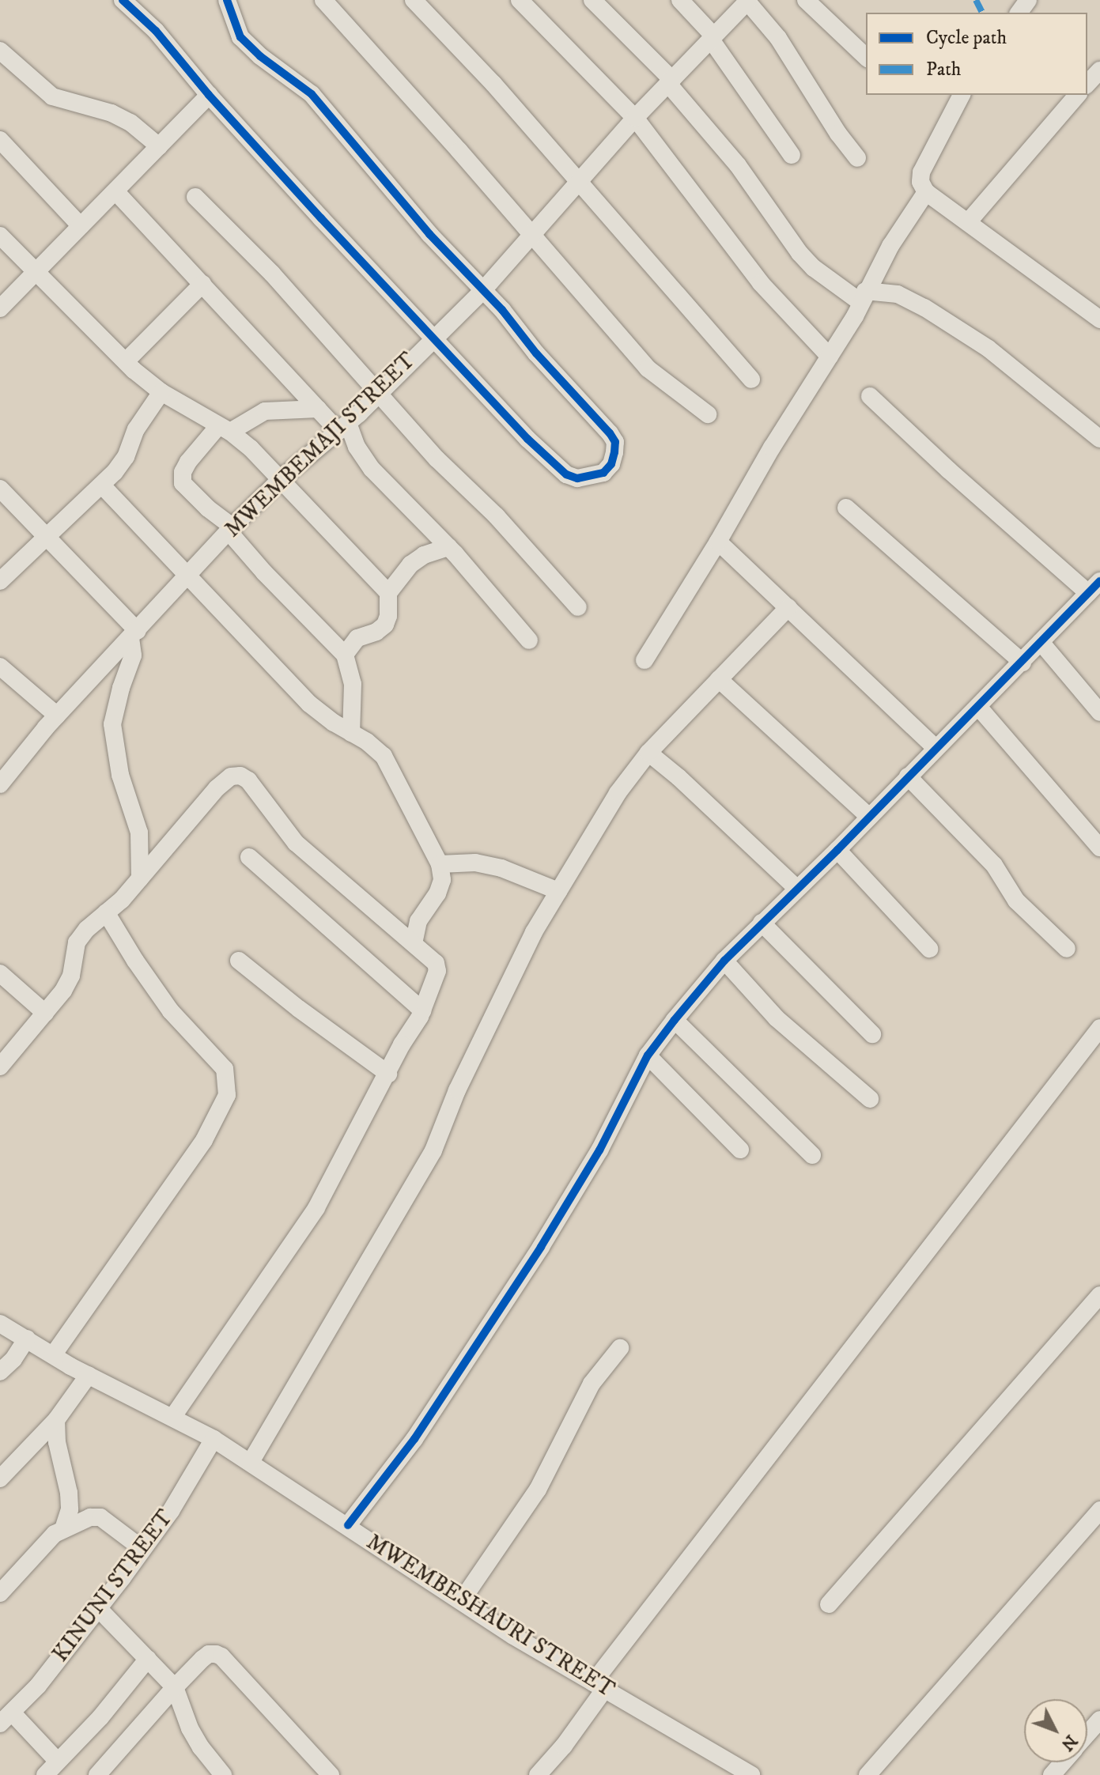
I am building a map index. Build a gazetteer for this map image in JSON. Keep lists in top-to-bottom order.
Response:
{
  "streets": {
    "street": ["MWEMBEMAJI STREET", "KINUNI STREET", "MWEMBESHAURI STREET"]
  },
  "crossings": [
    ["KINUNI STREET", "MWEMBESHAURI STREET"]
  ],
  "legend": ["Cycle path", "Path"],
  "north": "bottom right"
}
